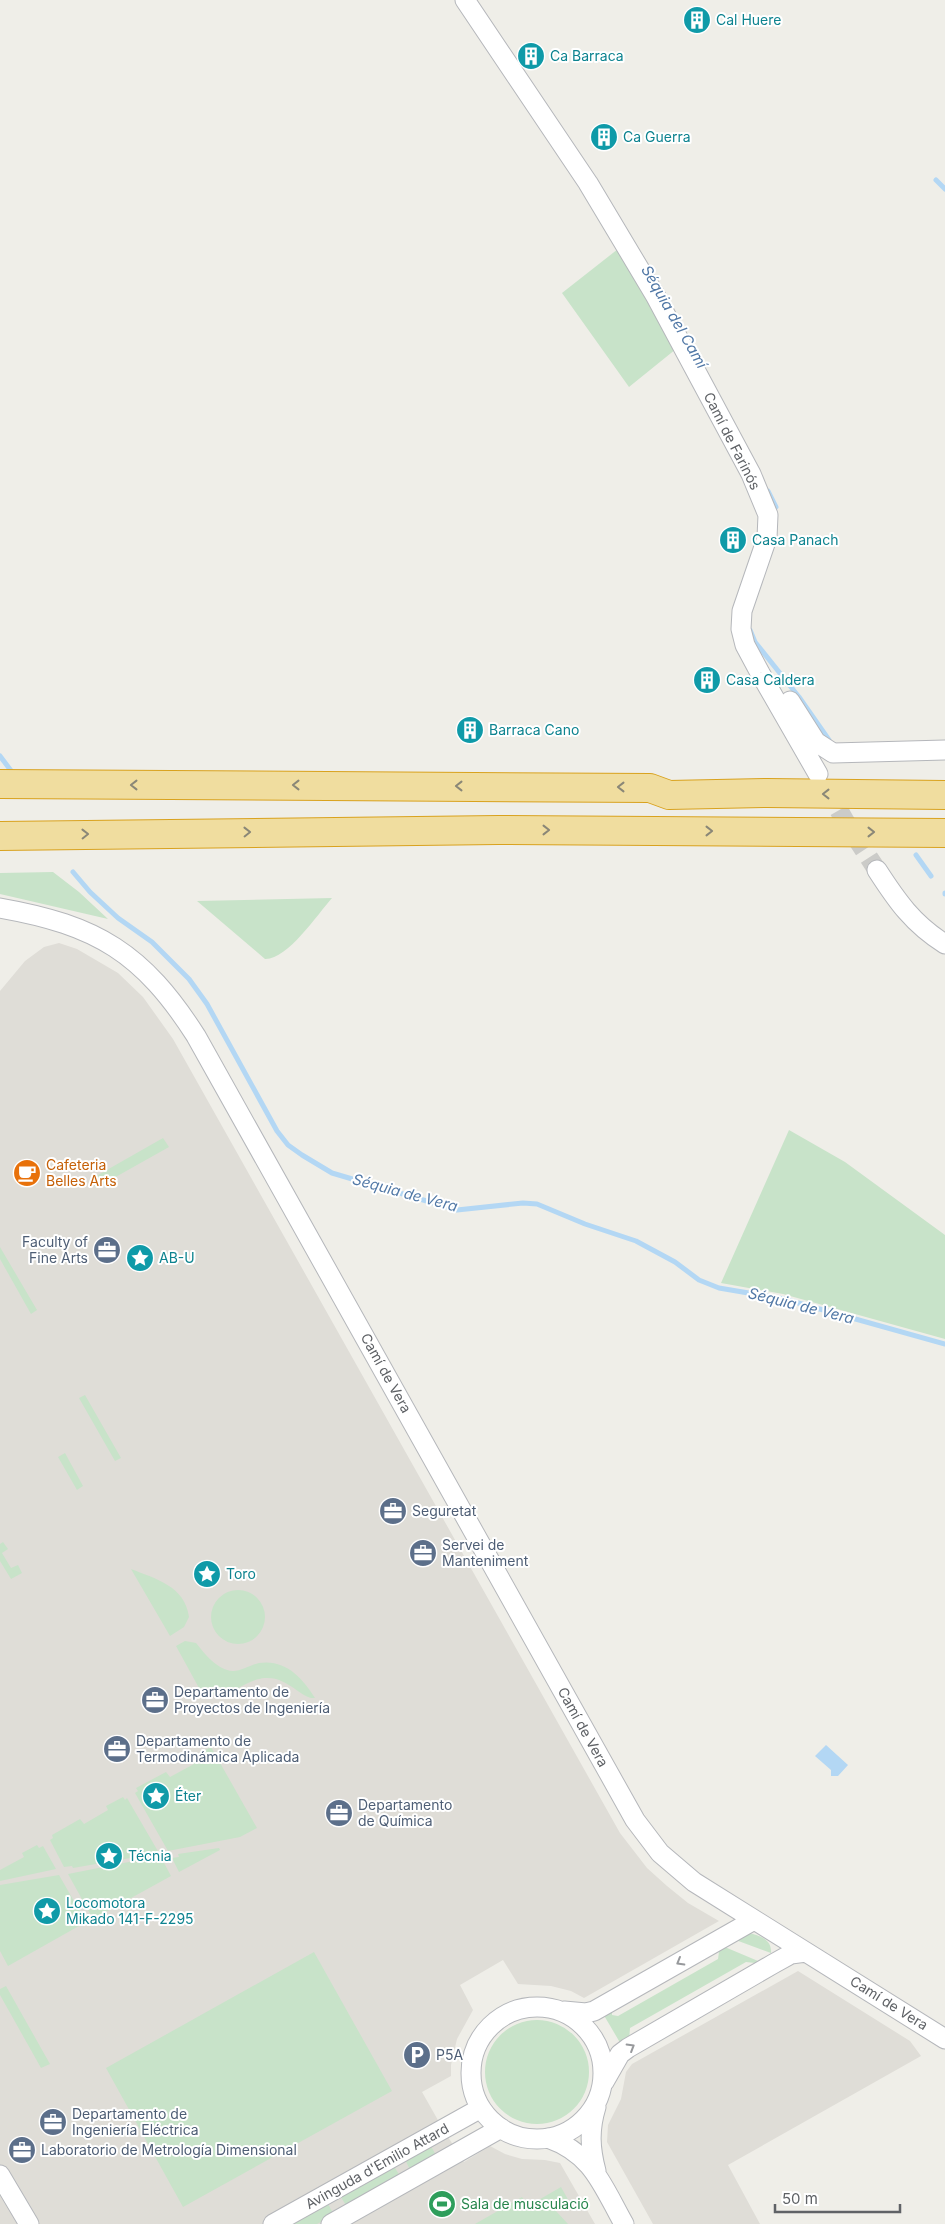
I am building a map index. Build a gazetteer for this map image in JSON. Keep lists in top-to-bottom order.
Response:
{
  "streets": {
    "street": ["Camí de Farinós", "Camí de Vera", "Avinguda d'Emilio Attard"]
  },
  "water": ["Séquia del Camí", "Séquia de Vera"],
  "places": {
    "building": [
      "Cal Huere",
      "Ca Barraca",
      "Ca Guerra",
      "Casa Panach",
      "Casa Caldera",
      "Barraca Cano"
    ],
    "cafe": ["Cafeteria Belles Arts"],
    "office": [
      "Faculty of Fine Arts",
      "Seguretat",
      "Servei de Manteniment",
      "Departamento de Proyectos de Ingeniería",
      "Departamento de Termodinámica Aplicada",
      "Departamento de Química",
      "Departamento de Ingeniería Eléctrica",
      "Laboratorio de Metrología Dimensional"
    ],
    "place": [
      "AB-U",
      "Toro",
      "Éter",
      "Técnia",
      "Locomotora Mikado 141-F-2295"
    ],
    "parking": ["P5A"],
    "sports": ["Sala de musculació"]
  },
  "scale_bar": "50 m"
}
